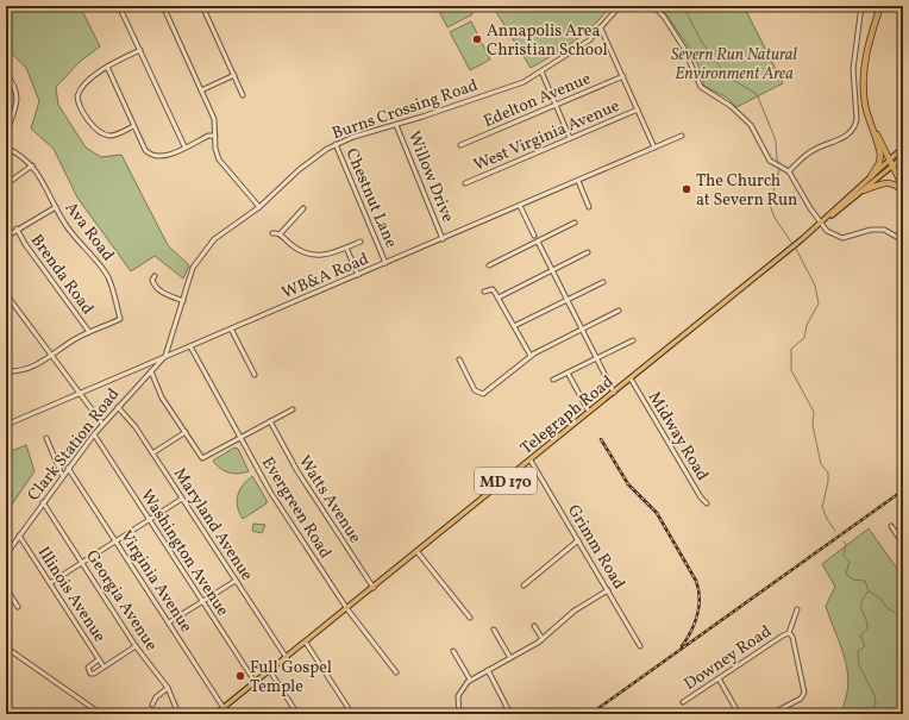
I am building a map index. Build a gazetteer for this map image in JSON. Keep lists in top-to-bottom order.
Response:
{
  "streets": {
    "main road": ["Telegraph Road", "MD 170"],
    "street": [
      "Edelton Avenue",
      "Burns Crossing Road",
      "West Virginia Avenue",
      "Willow Drive",
      "Chestnut Lane",
      "Ava Road",
      "Brenda Road",
      "WB&A Road",
      "Midway Road",
      "Clark Station Road",
      "Watts Avenue",
      "Evergreen Road",
      "Maryland Avenue",
      "Grimm Road",
      "Washington Avenue",
      "Virginia Avenue",
      "Illinois Avenue",
      "Georgia Avenue",
      "Downey Road"
    ]
  },
  "crossings": [
    ["Burns Crossing Road", "Willow Drive"],
    ["Burns Crossing Road", "Chestnut Lane"],
    ["Burns Crossing Road", "WB&A Road"],
    ["Burns Crossing Road", "Clark Station Road"],
    ["Willow Drive", "WB&A Road"],
    ["Chestnut Lane", "WB&A Road"],
    ["Ava Road", "Brenda Road"],
    ["WB&A Road", "Clark Station Road"],
    ["WB&A Road", "Evergreen Road"],
    ["Telegraph Road", "Midway Road"],
    ["Telegraph Road", "Watts Avenue"],
    ["Telegraph Road", "Evergreen Road"],
    ["Telegraph Road", "Maryland Avenue"],
    ["Telegraph Road", "Grimm Road"],
    ["Telegraph Road", "Washington Avenue"],
    ["Telegraph Road", "Virginia Avenue"],
    ["Clark Station Road", "Maryland Avenue"],
    ["Clark Station Road", "Washington Avenue"],
    ["Clark Station Road", "Virginia Avenue"],
    ["Clark Station Road", "Illinois Avenue"],
    ["Clark Station Road", "Georgia Avenue"]
  ],
  "parks": ["Severn Run Natural Environment Area"],
  "places": ["Annapolis Area Christian School", "The Church at Severn Run", "Full Gospel Temple"]
}
